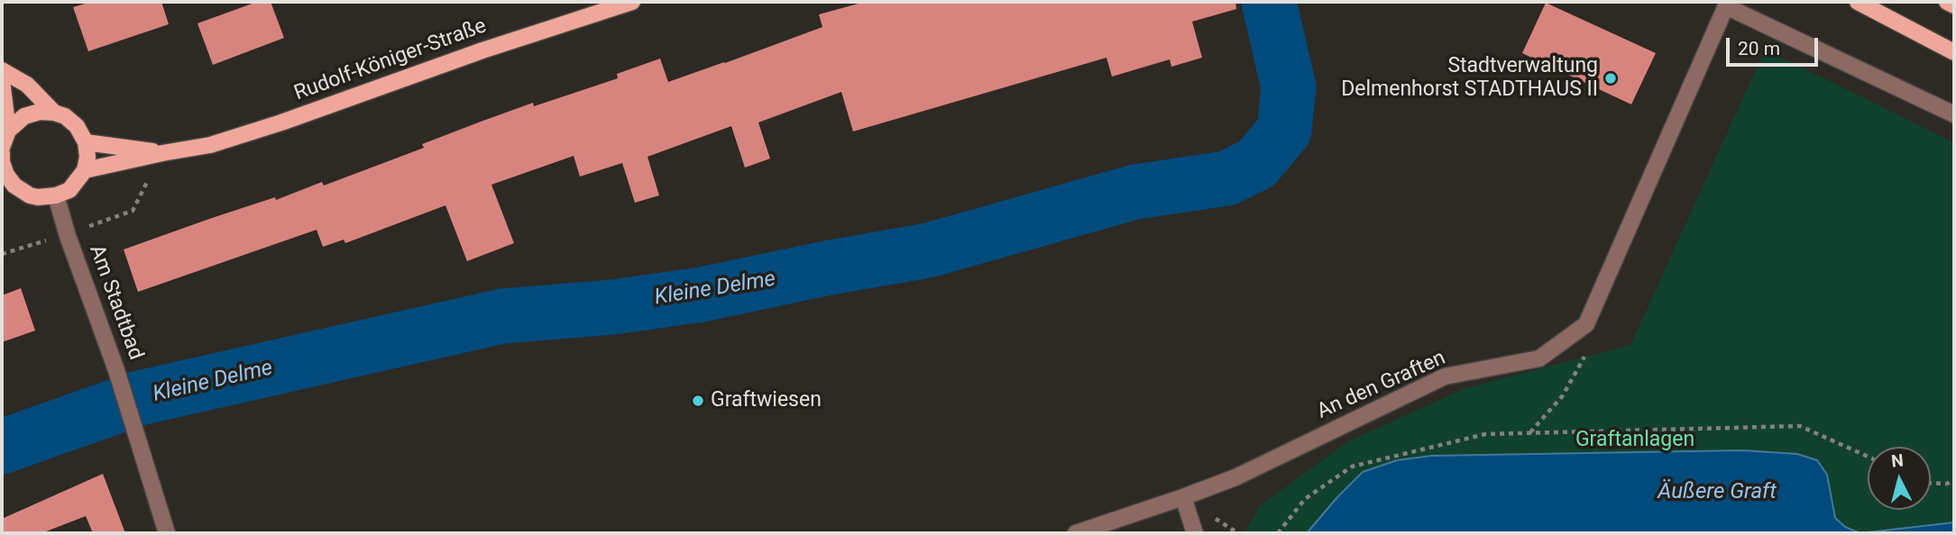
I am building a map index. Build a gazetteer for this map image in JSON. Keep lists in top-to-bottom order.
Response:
{
  "streets": {
    "main road": ["Rudolf-Königer-Straße"],
    "street": ["Am Stadtbad", "An den Graften"]
  },
  "water": ["Kleine Delme", "Äußere Graft"],
  "parks": ["Graftanlagen"],
  "places": ["Stadtverwaltung Delmenhorst STADTHAUS II", "Graftwiesen"],
  "scale_bar": "20 m",
  "north": "top"
}
